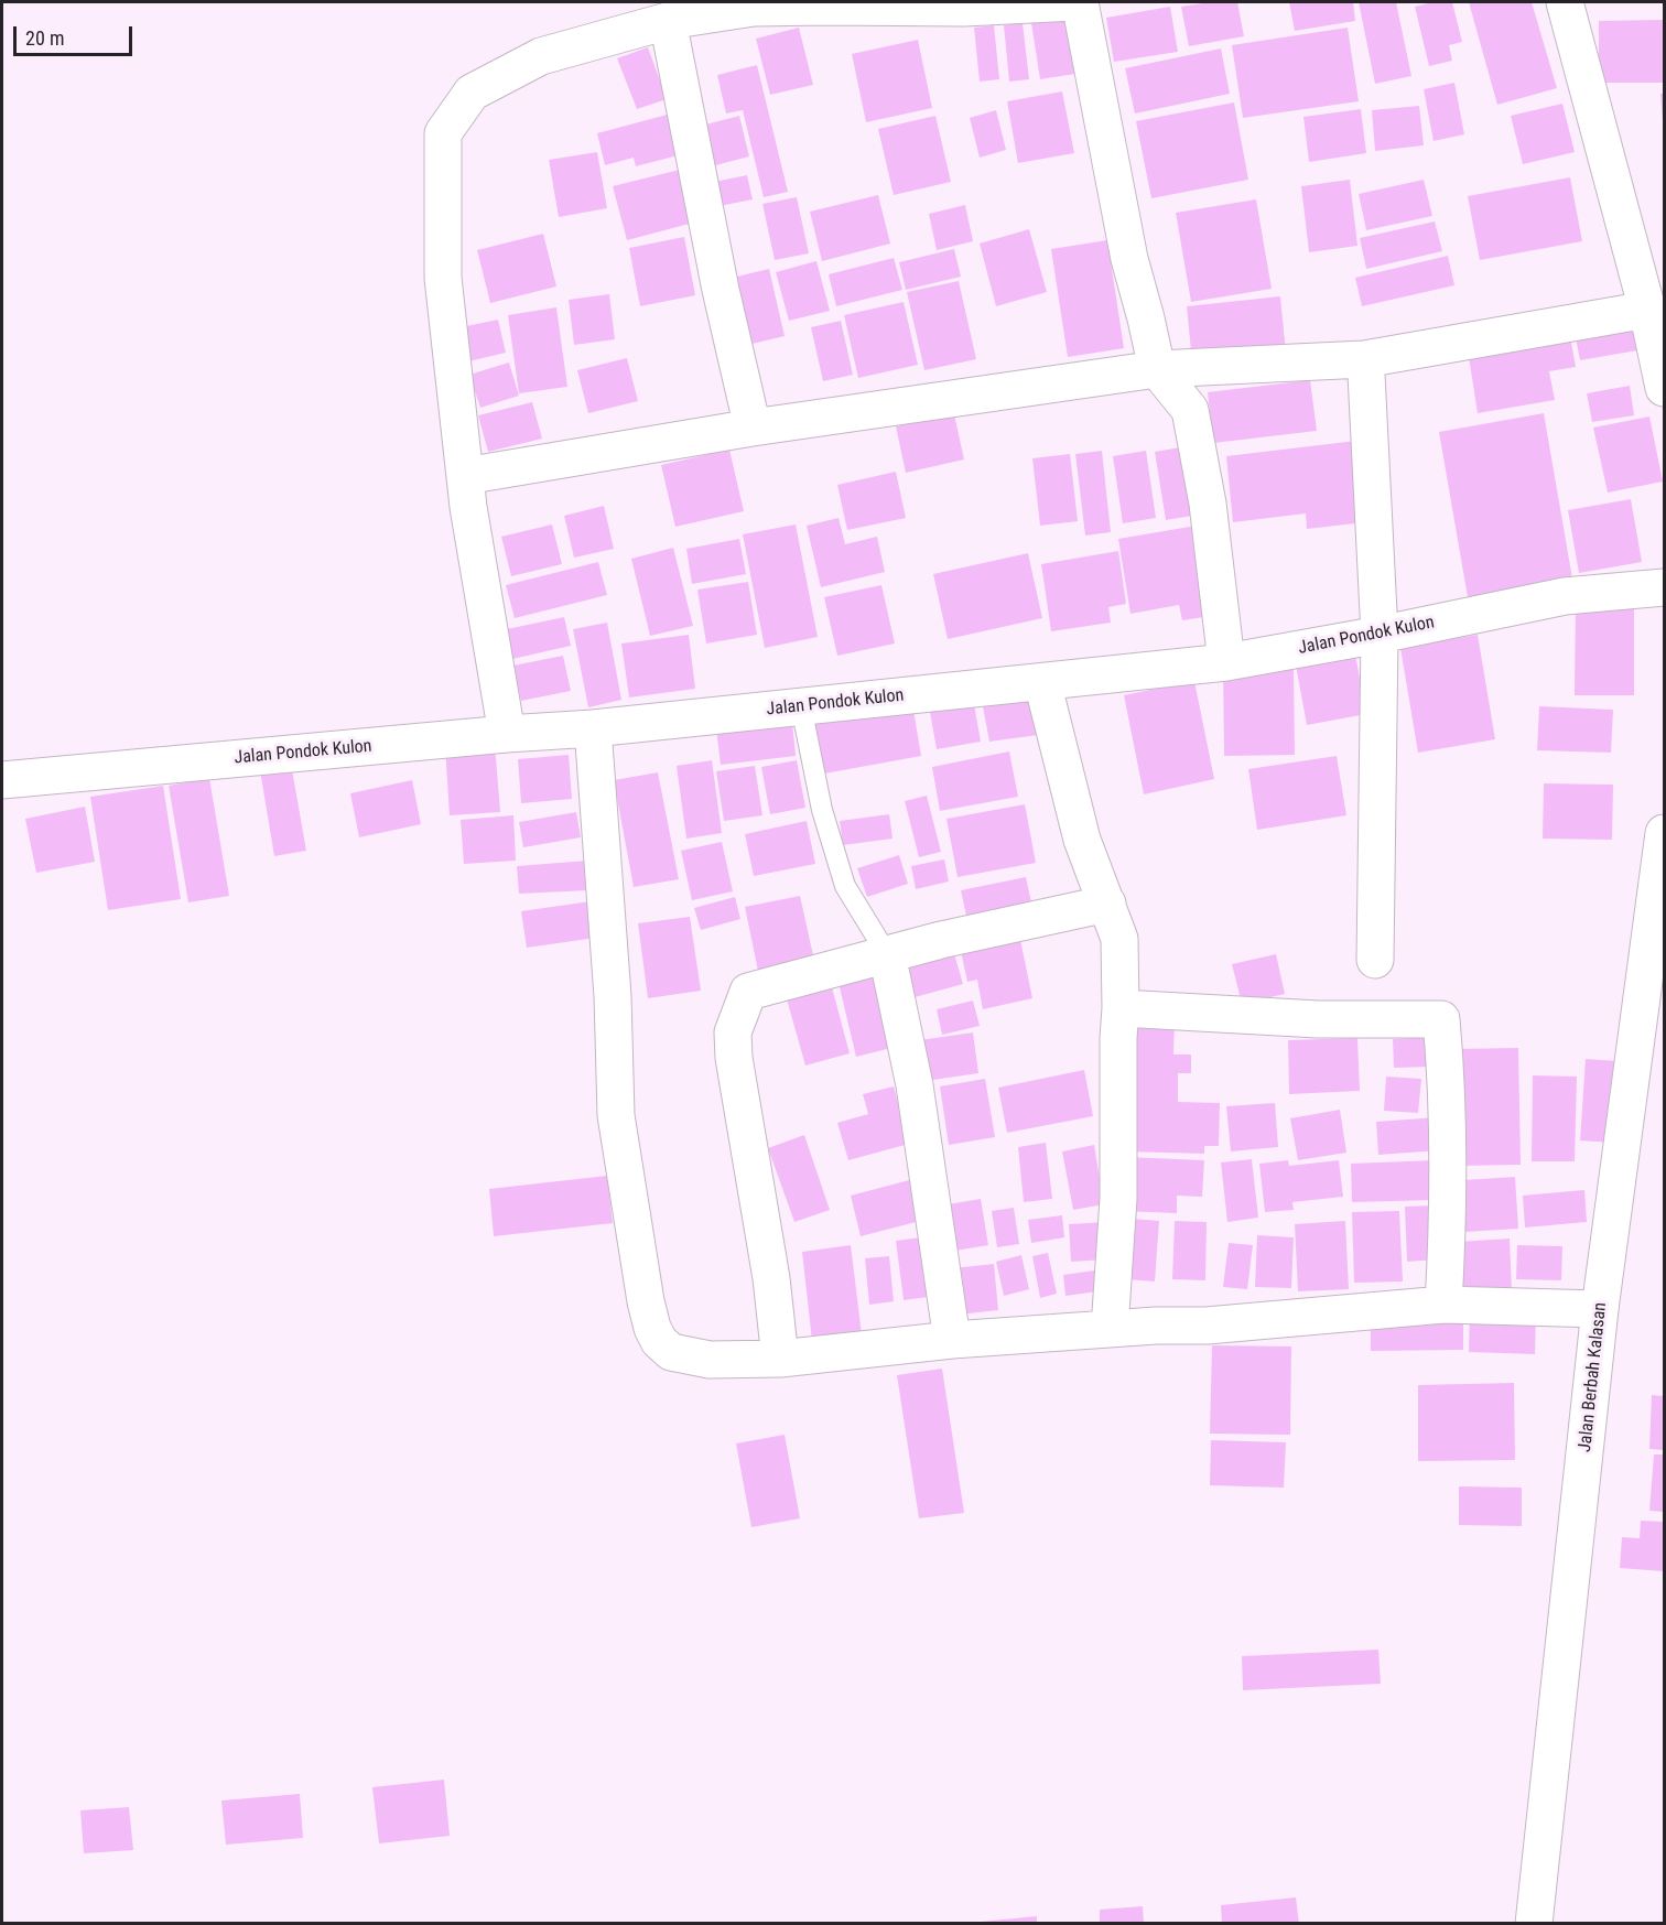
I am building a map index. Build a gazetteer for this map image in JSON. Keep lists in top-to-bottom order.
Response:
{
  "streets": {
    "street": ["Jalan Pondok Kulon", "Jalan Berbah Kalasan"]
  },
  "scale_bar": "20 m"
}
